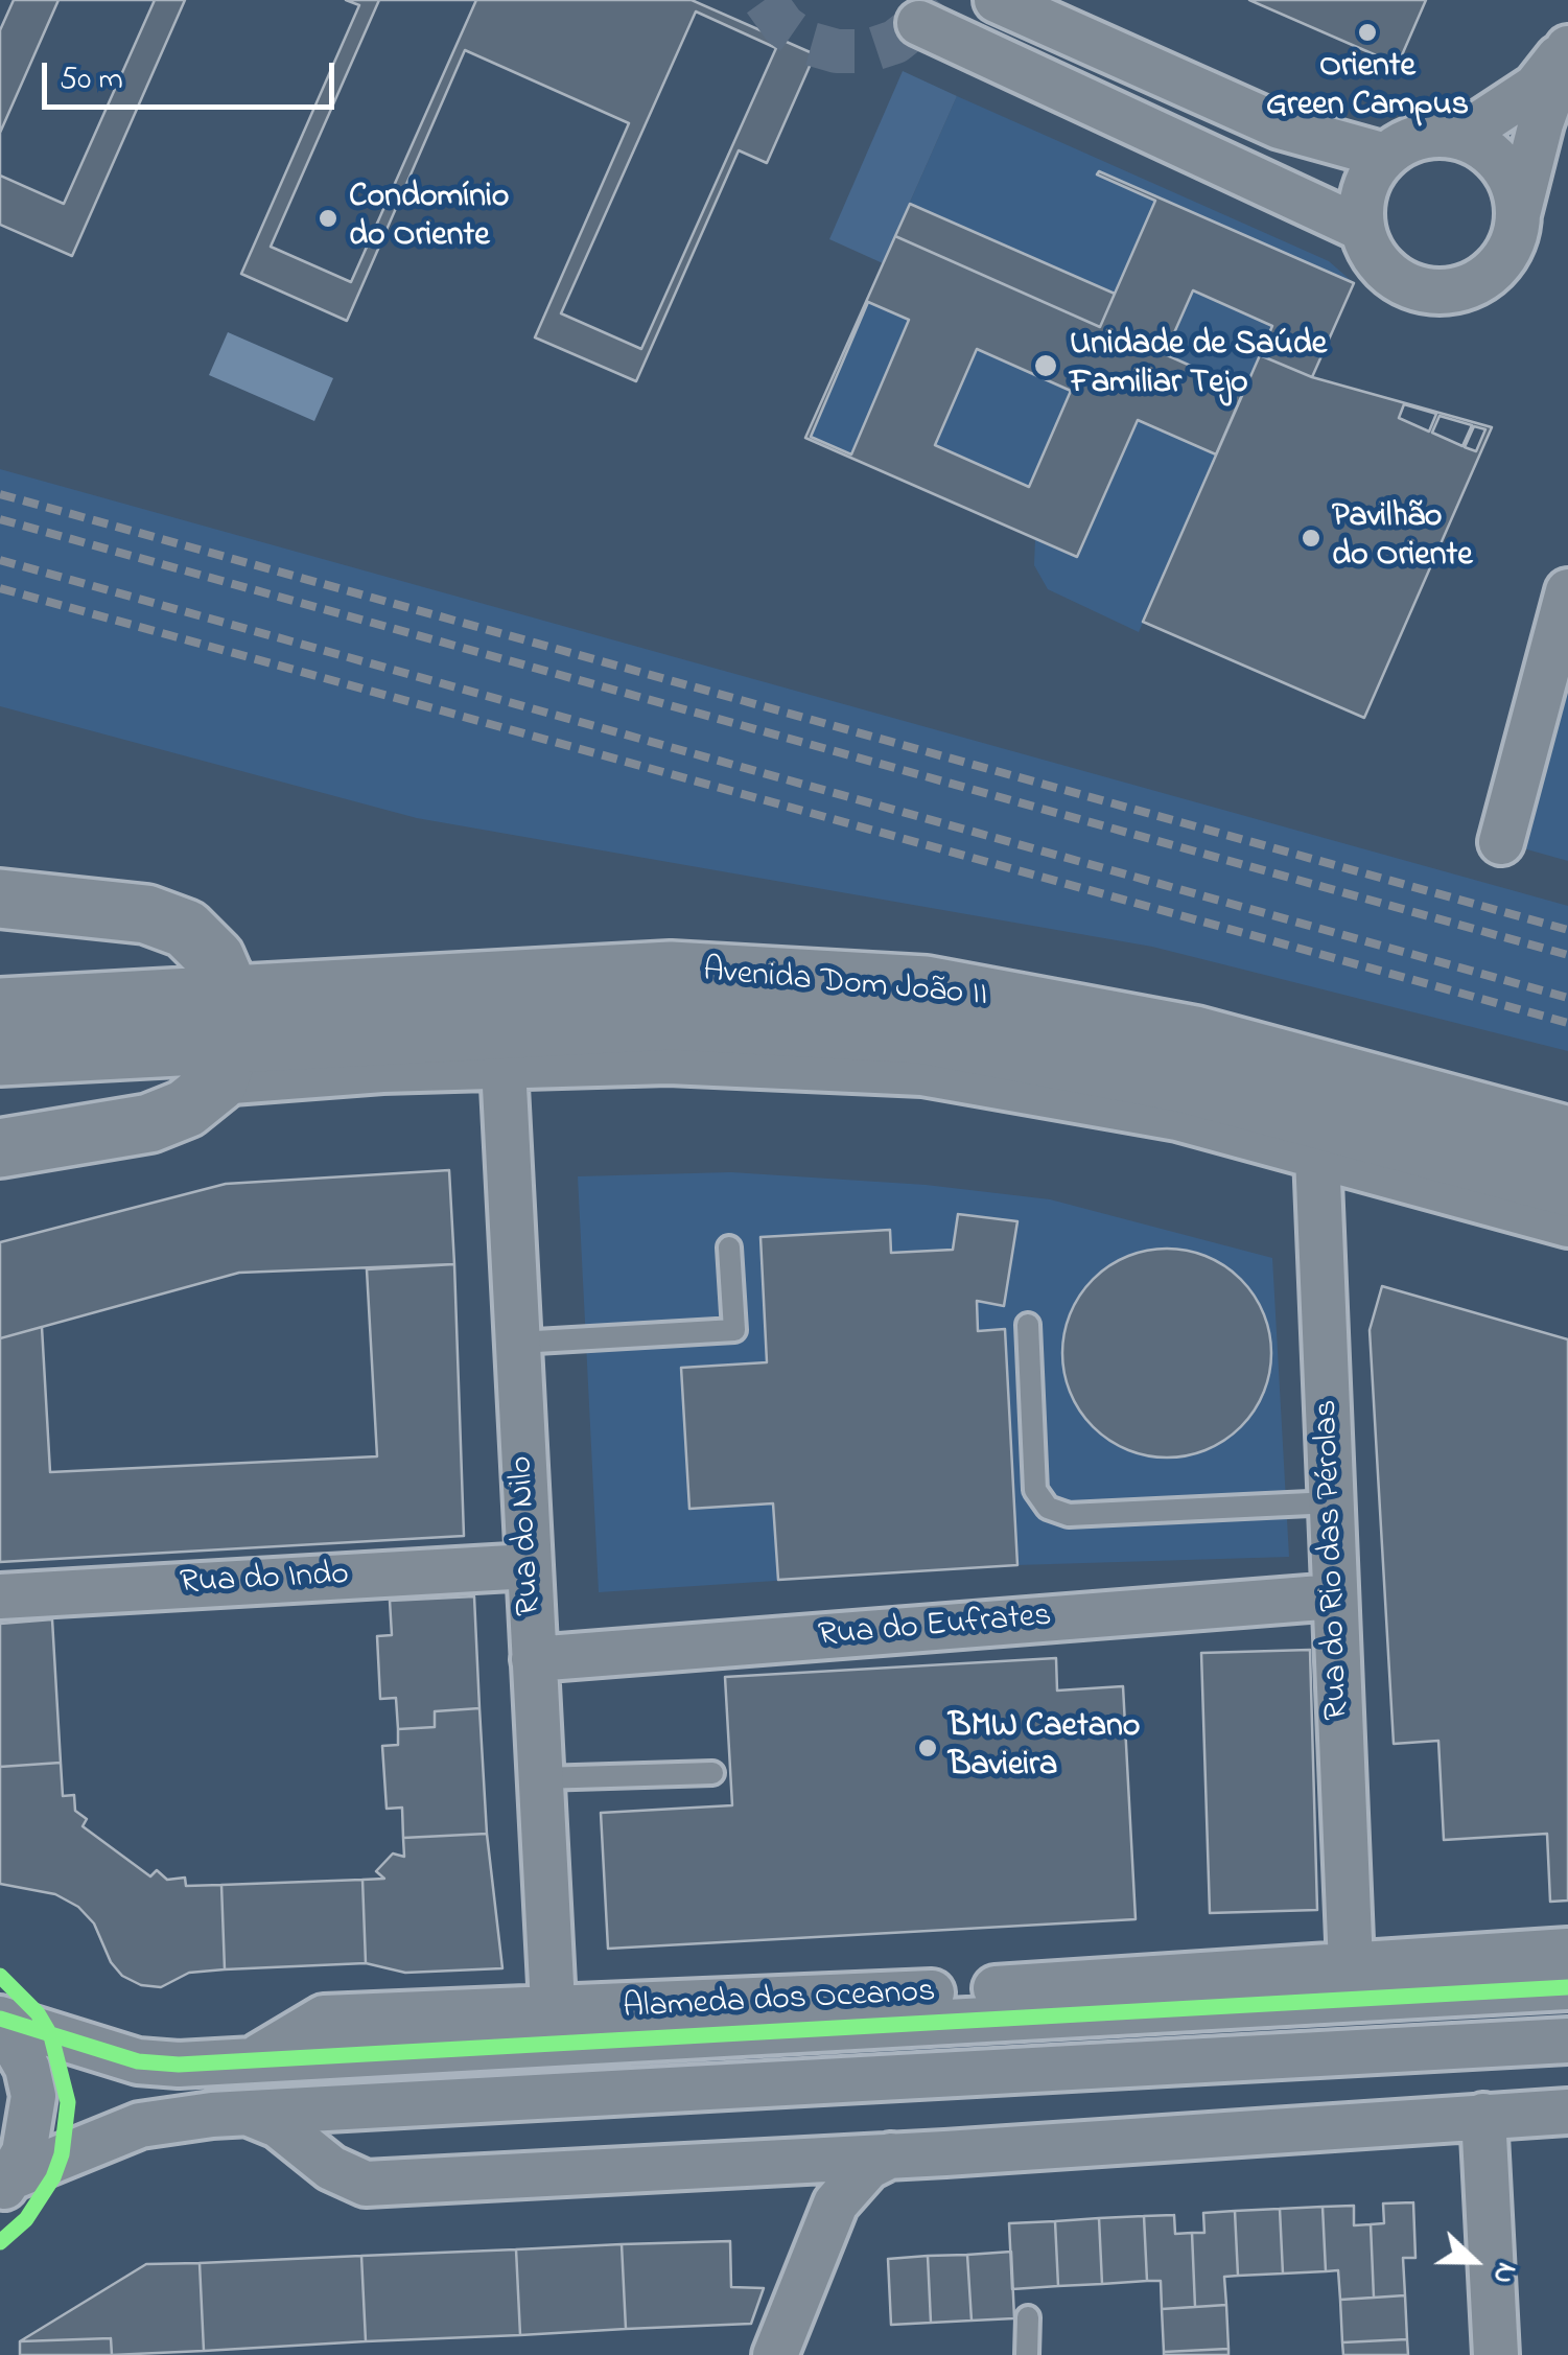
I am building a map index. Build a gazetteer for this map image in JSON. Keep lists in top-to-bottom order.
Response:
{
  "streets": {
    "main road": ["Avenida Dom João II"],
    "street": [
      "Rua do Nilo",
      "Rua do Rio das Pérolas",
      "Rua do Indo",
      "Rua do Eufrates",
      "Alameda dos Oceanos"
    ]
  },
  "crossings": [
    ["Rua do Nilo", "Rua do Indo"],
    ["Rua do Nilo", "Rua do Eufrates"],
    ["Rua do Nilo", "Alameda dos Oceanos"],
    ["Rua do Rio das Pérolas", "Rua do Eufrates"],
    ["Rua do Rio das Pérolas", "Alameda dos Oceanos"]
  ],
  "places": [
    "Oriente Green Campus",
    "Condomínio do Oriente",
    "Unidade de Saúde Familiar Tejo",
    "Pavilhão do Oriente",
    "BMW Caetano Bavieira"
  ],
  "scale_bar": "50 m",
  "north": "right"
}
